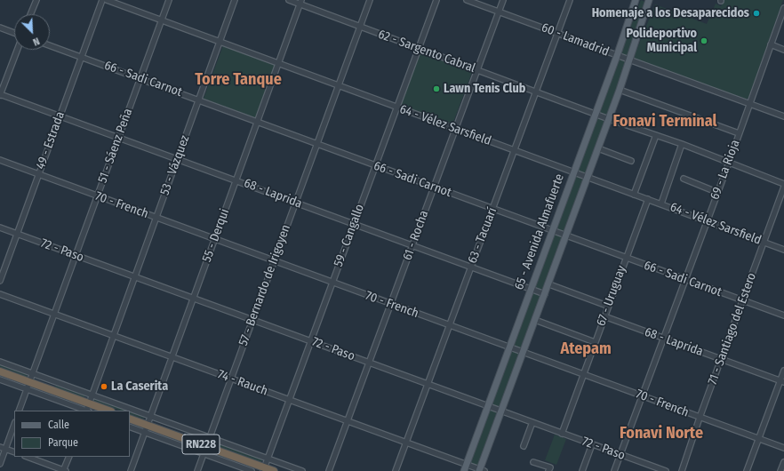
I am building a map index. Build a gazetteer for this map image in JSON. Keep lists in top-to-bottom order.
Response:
{
  "streets": {
    "highway": ["RN228"],
    "main road": ["65 - Avenida Almafuerte"],
    "street": [
      "60 - Lamadrid",
      "62 - Sargento Cabral",
      "66 - Sadi Carnot",
      "64 - Vélez Sarsfield",
      "49 - Estrada",
      "51 - Sáenz Peña",
      "53 - Vázquez",
      "69 - La Rioja",
      "68 - Laprida",
      "70 - French",
      "55 - Derqui",
      "59 - Cangallo",
      "61 - Rocha",
      "63 - Tacuarí",
      "72 - Paso",
      "57 - Bernardo de Irigoyen",
      "67 - Uruguay",
      "71 - Santiago del Estero",
      "74 - Rauch"
    ]
  },
  "crossings": [
    ["60 - Lamadrid", "69 - La Rioja"],
    ["60 - Lamadrid", "65 - Avenida Almafuerte"],
    ["60 - Lamadrid", "61 - Rocha"],
    ["60 - Lamadrid", "63 - Tacuarí"],
    ["62 - Sargento Cabral", "69 - La Rioja"],
    ["62 - Sargento Cabral", "65 - Avenida Almafuerte"],
    ["62 - Sargento Cabral", "55 - Derqui"],
    ["62 - Sargento Cabral", "59 - Cangallo"],
    ["62 - Sargento Cabral", "61 - Rocha"],
    ["62 - Sargento Cabral", "63 - Tacuarí"],
    ["62 - Sargento Cabral", "57 - Bernardo de Irigoyen"],
    ["66 - Sadi Carnot", "49 - Estrada"],
    ["66 - Sadi Carnot", "51 - Sáenz Peña"],
    ["66 - Sadi Carnot", "53 - Vázquez"],
    ["66 - Sadi Carnot", "69 - La Rioja"],
    ["66 - Sadi Carnot", "65 - Avenida Almafuerte"],
    ["66 - Sadi Carnot", "55 - Derqui"],
    ["66 - Sadi Carnot", "59 - Cangallo"],
    ["66 - Sadi Carnot", "61 - Rocha"],
    ["66 - Sadi Carnot", "63 - Tacuarí"],
    ["66 - Sadi Carnot", "57 - Bernardo de Irigoyen"],
    ["66 - Sadi Carnot", "67 - Uruguay"],
    ["66 - Sadi Carnot", "71 - Santiago del Estero"],
    ["64 - Vélez Sarsfield", "51 - Sáenz Peña"],
    ["64 - Vélez Sarsfield", "53 - Vázquez"],
    ["64 - Vélez Sarsfield", "69 - La Rioja"],
    ["64 - Vélez Sarsfield", "65 - Avenida Almafuerte"],
    ["64 - Vélez Sarsfield", "55 - Derqui"],
    ["64 - Vélez Sarsfield", "59 - Cangallo"],
    ["64 - Vélez Sarsfield", "61 - Rocha"],
    ["64 - Vélez Sarsfield", "63 - Tacuarí"],
    ["64 - Vélez Sarsfield", "57 - Bernardo de Irigoyen"],
    ["64 - Vélez Sarsfield", "67 - Uruguay"],
    ["64 - Vélez Sarsfield", "71 - Santiago del Estero"],
    ["49 - Estrada", "68 - Laprida"],
    ["49 - Estrada", "70 - French"],
    ["49 - Estrada", "72 - Paso"],
    ["51 - Sáenz Peña", "68 - Laprida"],
    ["51 - Sáenz Peña", "70 - French"],
    ["51 - Sáenz Peña", "72 - Paso"],
    ["51 - Sáenz Peña", "74 - Rauch"],
    ["53 - Vázquez", "68 - Laprida"],
    ["53 - Vázquez", "70 - French"],
    ["53 - Vázquez", "72 - Paso"],
    ["53 - Vázquez", "74 - Rauch"],
    ["69 - La Rioja", "68 - Laprida"],
    ["69 - La Rioja", "70 - French"],
    ["69 - La Rioja", "72 - Paso"],
    ["68 - Laprida", "65 - Avenida Almafuerte"],
    ["68 - Laprida", "55 - Derqui"],
    ["68 - Laprida", "59 - Cangallo"],
    ["68 - Laprida", "61 - Rocha"],
    ["68 - Laprida", "63 - Tacuarí"],
    ["68 - Laprida", "57 - Bernardo de Irigoyen"],
    ["68 - Laprida", "67 - Uruguay"],
    ["68 - Laprida", "71 - Santiago del Estero"],
    ["70 - French", "65 - Avenida Almafuerte"],
    ["70 - French", "55 - Derqui"],
    ["70 - French", "59 - Cangallo"],
    ["70 - French", "61 - Rocha"],
    ["70 - French", "63 - Tacuarí"],
    ["70 - French", "57 - Bernardo de Irigoyen"],
    ["70 - French", "67 - Uruguay"],
    ["70 - French", "71 - Santiago del Estero"],
    ["65 - Avenida Almafuerte", "72 - Paso"],
    ["65 - Avenida Almafuerte", "74 - Rauch"],
    ["55 - Derqui", "72 - Paso"],
    ["55 - Derqui", "74 - Rauch"],
    ["55 - Derqui", "RN228"],
    ["59 - Cangallo", "72 - Paso"],
    ["59 - Cangallo", "74 - Rauch"],
    ["59 - Cangallo", "RN228"],
    ["61 - Rocha", "72 - Paso"],
    ["61 - Rocha", "74 - Rauch"],
    ["63 - Tacuarí", "72 - Paso"],
    ["63 - Tacuarí", "74 - Rauch"],
    ["72 - Paso", "57 - Bernardo de Irigoyen"],
    ["72 - Paso", "67 - Uruguay"],
    ["57 - Bernardo de Irigoyen", "74 - Rauch"],
    ["57 - Bernardo de Irigoyen", "RN228"]
  ],
  "districts": [
    "Torre Tanque",
    "Fonavi Terminal",
    "Atepam",
    "Fonavi Norte"
  ],
  "places": [
    "Homenaje a los Desaparecidos",
    "Polideportivo Municipal",
    "Lawn Tenis Club",
    "La Caserita"
  ],
  "legend": ["Calle", "Parque"],
  "north": "bottom right"
}
